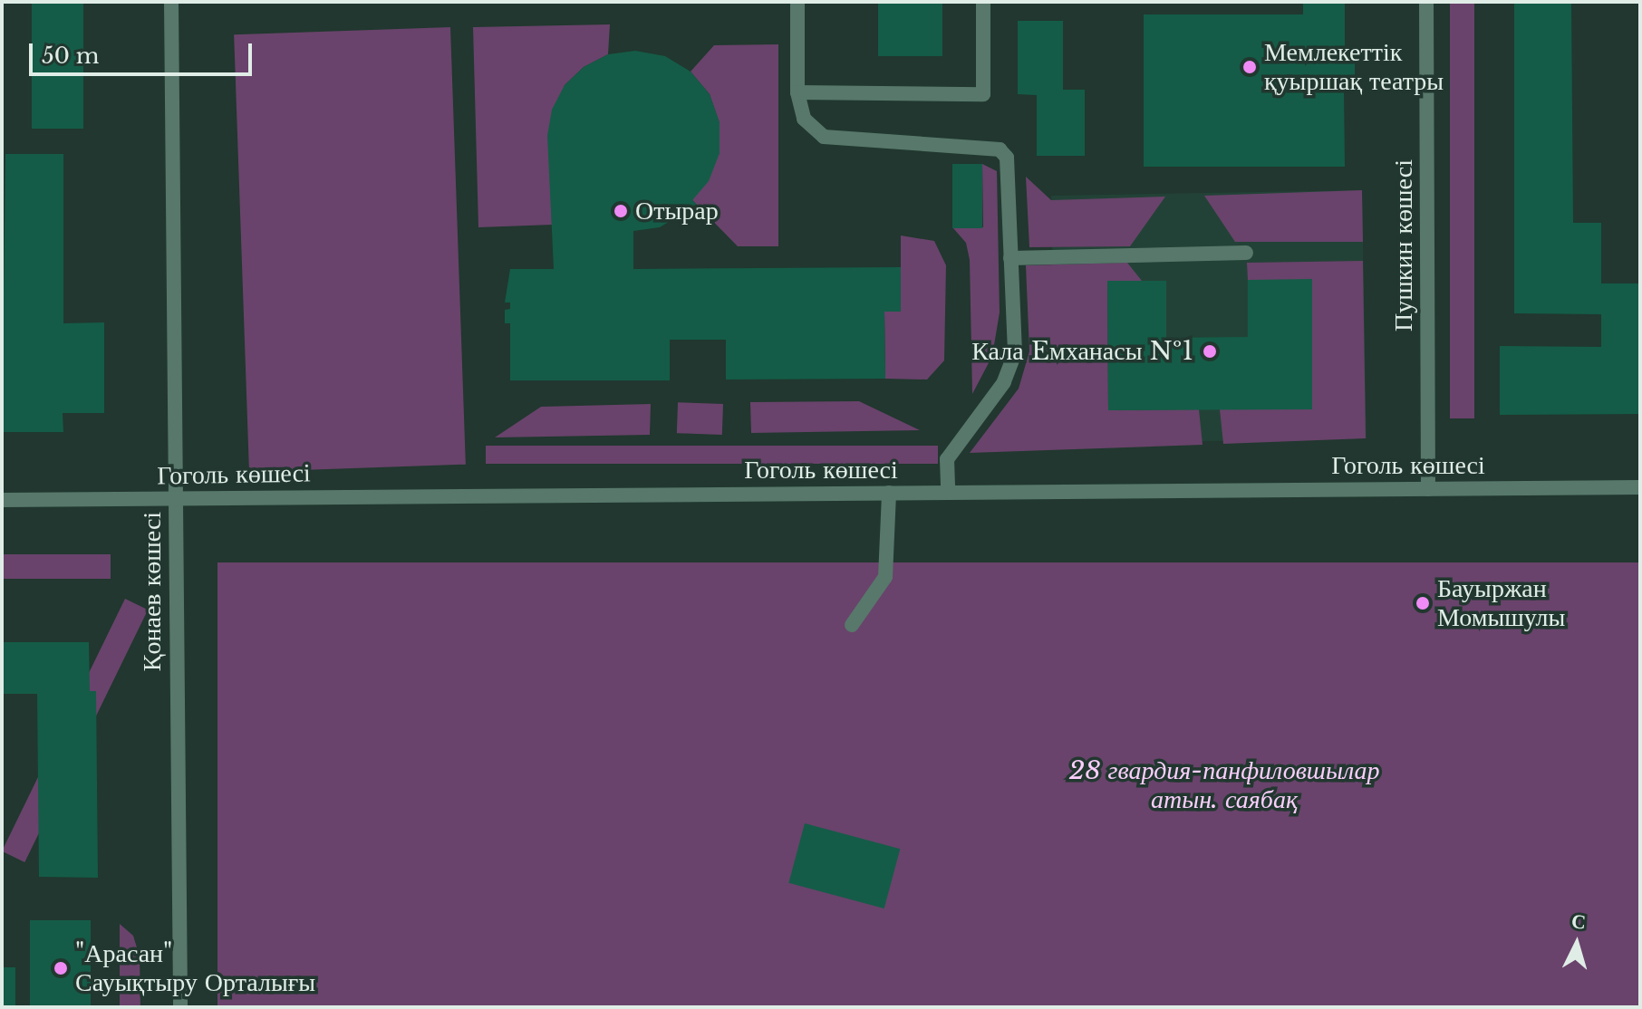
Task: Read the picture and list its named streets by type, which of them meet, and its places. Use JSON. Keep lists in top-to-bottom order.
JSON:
{
  "streets": {
    "street": ["Пушкин көшесі", "Гоголь көшесі", "Қонаев көшесі"]
  },
  "crossings": [
    ["Пушкин көшесі", "Гоголь көшесі"],
    ["Гоголь көшесі", "Қонаев көшесі"]
  ],
  "parks": ["28 гвардия-панфиловшылар атын. саябақ"],
  "places": [
    "Мемлекеттік қуыршақ театры",
    "Отырар",
    "Кала Eмханасы №1",
    "Бауыржан Момышулы",
    "\"Арасан\" Сауықтыру Орталығы"
  ],
  "scale_bar": "50 m",
  "north": "top"
}
